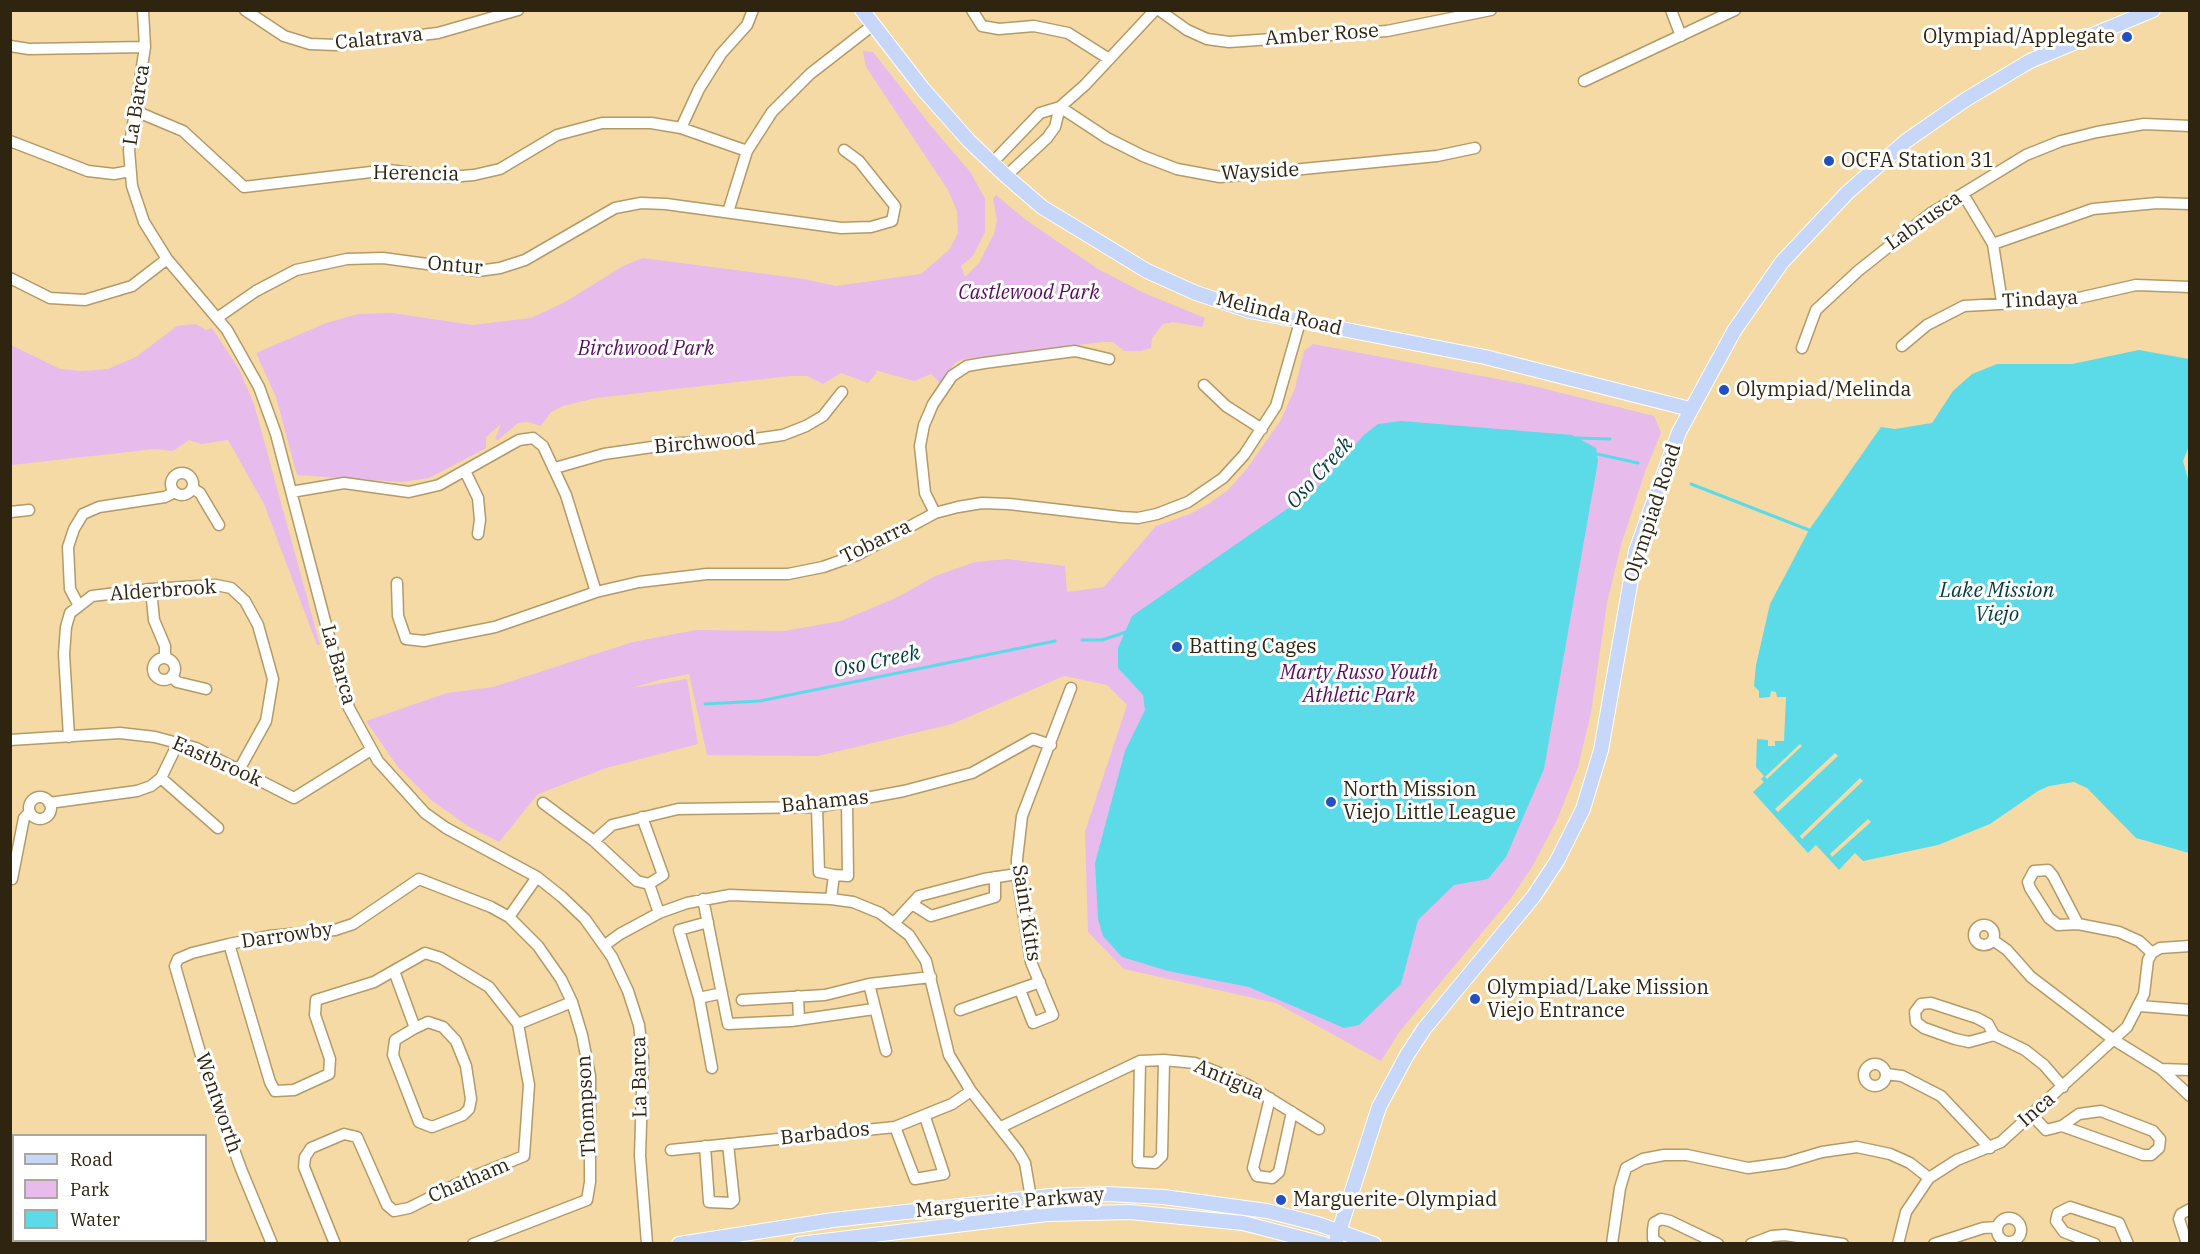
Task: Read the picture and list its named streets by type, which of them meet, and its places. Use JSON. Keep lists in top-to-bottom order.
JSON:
{
  "streets": {
    "main road": ["Melinda Road", "Olympiad Road", "Marguerite Parkway"],
    "street": [
      "Amber Rose",
      "Calatrava",
      "La Barca",
      "Wayside",
      "Herencia",
      "Labrusca",
      "Ontur",
      "Tindaya",
      "Birchwood",
      "Tobarra",
      "Alderbrook",
      "Eastbrook",
      "Bahamas",
      "Saint Kitts",
      "Darrowby",
      "Antigua",
      "Wentworth",
      "Thompson",
      "Inca",
      "Barbados",
      "Chatham"
    ]
  },
  "crossings": [
    ["La Barca", "Herencia"],
    ["La Barca", "Ontur"],
    ["La Barca", "Eastbrook"],
    ["Melinda Road", "Olympiad Road"],
    ["Melinda Road", "Tobarra"],
    ["Olympiad Road", "Marguerite Parkway"],
    ["Alderbrook", "Eastbrook"],
    ["Bahamas", "Saint Kitts"],
    ["Darrowby", "Wentworth"],
    ["Darrowby", "Thompson"]
  ],
  "water": ["Oso Creek", "Lake Mission Viejo"],
  "parks": ["Castlewood Park", "Birchwood Park", "Marty Russo Youth Athletic Park"],
  "places": [
    "Olympiad/Applegate",
    "OCFA Station 31",
    "Olympiad/Melinda",
    "Batting Cages",
    "North Mission Viejo Little League",
    "Olympiad/Lake Mission Viejo Entrance",
    "Marguerite-Olympiad"
  ],
  "legend": ["Road", "Park", "Water"]
}
